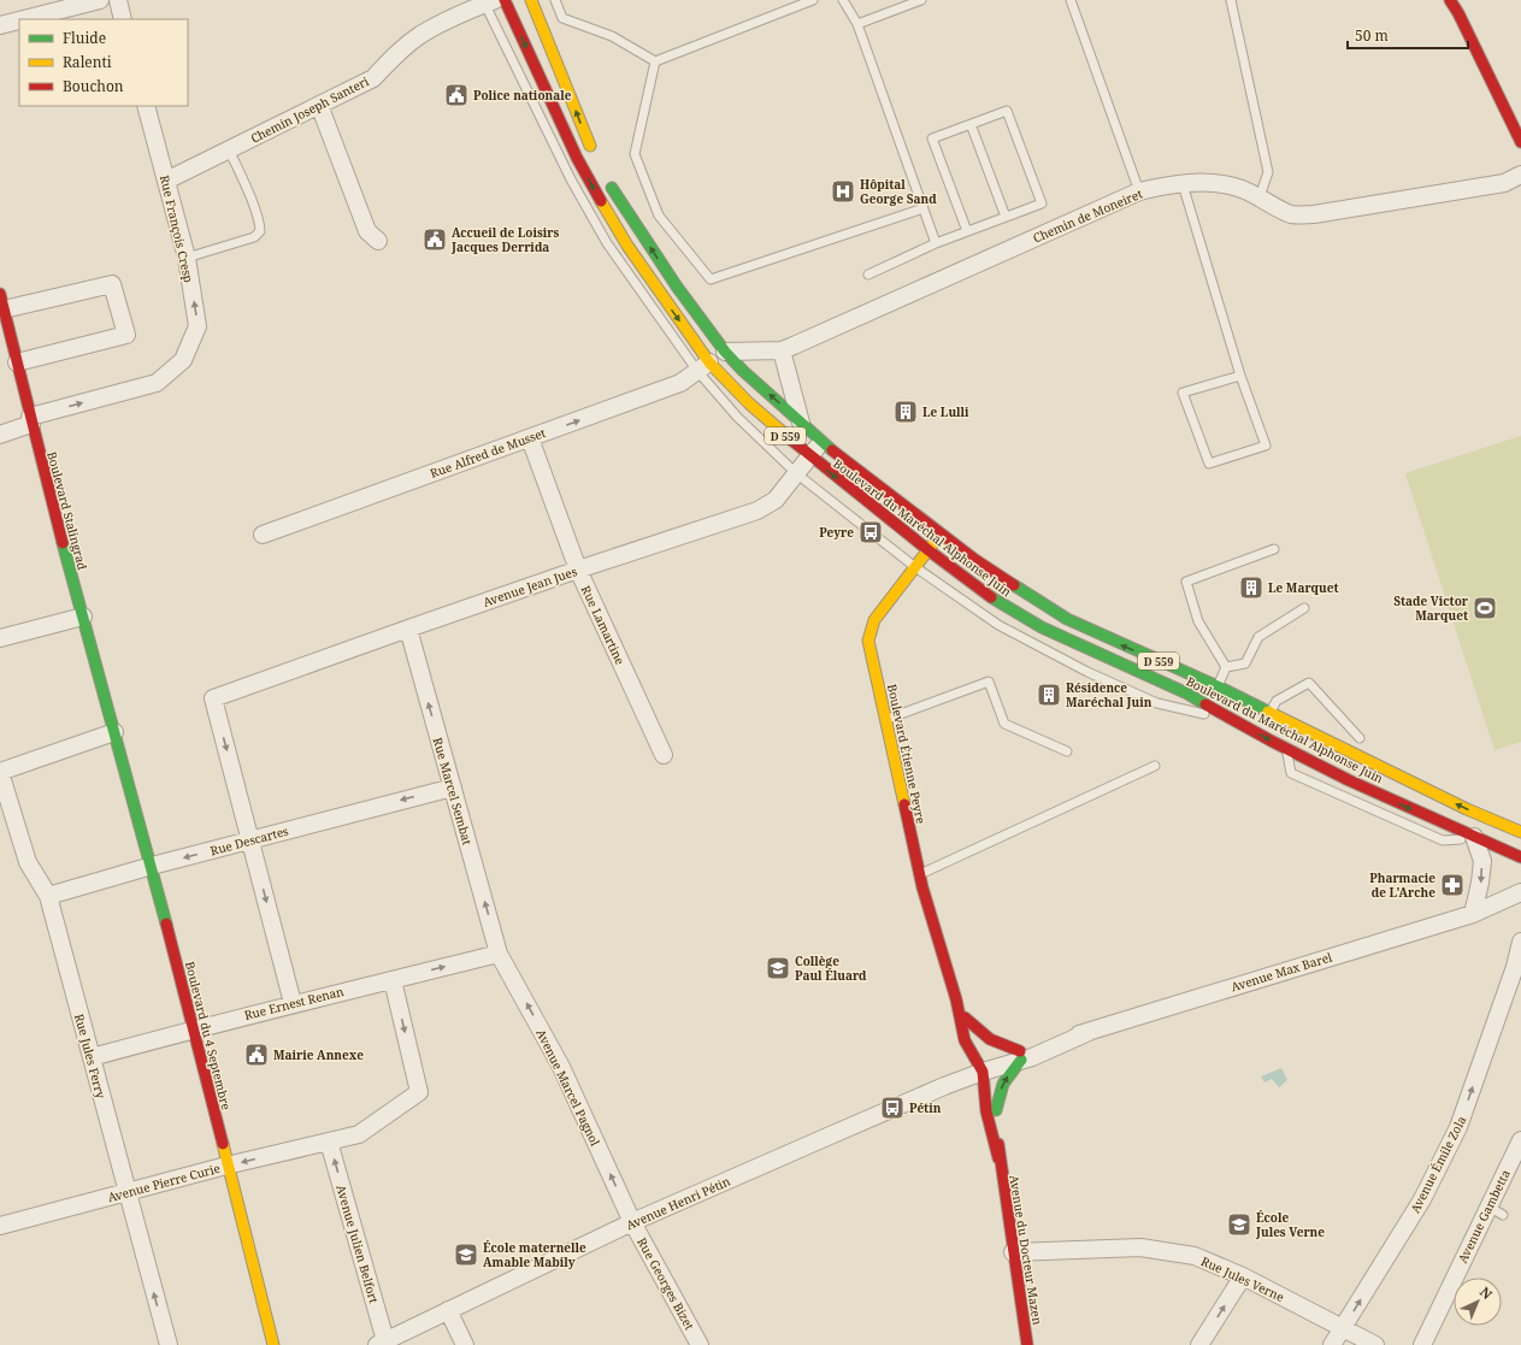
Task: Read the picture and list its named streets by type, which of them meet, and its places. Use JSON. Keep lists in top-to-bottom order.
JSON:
{
  "streets": {
    "main road": [
      "D 559",
      "Boulevard Stalingrad",
      "Boulevard du Maréchal Alphonse Juin",
      "Boulevard Étienne Peyre",
      "Boulevard du 4 Septembre",
      "Avenue du Docteur Mazen"
    ],
    "street": [
      "Chemin Joseph Santeri",
      "Chemin de Moneiret",
      "Rue François Cresp",
      "Rue Alfred de Musset",
      "Avenue Jean Jues",
      "Rue Lamartine",
      "Rue Marcel Sembat",
      "Rue Descartes",
      "Avenue Max Barel",
      "Rue Ernest Renan",
      "Rue Jules Ferry",
      "Avenue Marcel Pagnol",
      "Avenue Émile Zola",
      "Avenue Pierre Curie",
      "Avenue Henri Pétin",
      "Avenue Gambetta",
      "Avenue Julien Belfort",
      "Rue Jules Verne",
      "Rue Georges Bizet"
    ]
  },
  "crossings": [
    ["Chemin Joseph Santeri", "Rue François Cresp"],
    ["Chemin de Moneiret", "Boulevard du Maréchal Alphonse Juin"],
    ["Rue François Cresp", "Boulevard Stalingrad"],
    ["Rue Alfred de Musset", "Boulevard du Maréchal Alphonse Juin"],
    ["Rue Alfred de Musset", "Rue Lamartine"],
    ["Boulevard Stalingrad", "Boulevard du 4 Septembre"],
    ["Boulevard du Maréchal Alphonse Juin", "Avenue Jean Jues"],
    ["Boulevard du Maréchal Alphonse Juin", "Boulevard Étienne Peyre"],
    ["Avenue Jean Jues", "Rue Lamartine"],
    ["Avenue Jean Jues", "Rue Marcel Sembat"],
    ["Avenue Jean Jues", "Rue Descartes"],
    ["Boulevard Étienne Peyre", "Avenue Max Barel"],
    ["Boulevard Étienne Peyre", "Avenue Henri Pétin"],
    ["Boulevard Étienne Peyre", "Avenue du Docteur Mazen"],
    ["Rue Marcel Sembat", "Rue Descartes"],
    ["Rue Marcel Sembat", "Rue Ernest Renan"],
    ["Rue Marcel Sembat", "Avenue Marcel Pagnol"],
    ["Rue Descartes", "Boulevard du 4 Septembre"],
    ["Rue Descartes", "Rue Jules Ferry"],
    ["Avenue Max Barel", "Avenue Henri Pétin"],
    ["Avenue Max Barel", "Avenue du Docteur Mazen"],
    ["Rue Ernest Renan", "Boulevard du 4 Septembre"],
    ["Rue Ernest Renan", "Rue Jules Ferry"],
    ["Rue Ernest Renan", "Avenue Marcel Pagnol"],
    ["Rue Ernest Renan", "Avenue Pierre Curie"],
    ["Boulevard du 4 Septembre", "Avenue Pierre Curie"],
    ["Rue Jules Ferry", "Avenue Pierre Curie"],
    ["Avenue Marcel Pagnol", "Avenue Henri Pétin"],
    ["Avenue Marcel Pagnol", "Rue Georges Bizet"],
    ["Avenue Émile Zola", "Rue Jules Verne"],
    ["Avenue Pierre Curie", "Avenue Julien Belfort"],
    ["Avenue Henri Pétin", "Avenue Julien Belfort"],
    ["Avenue Henri Pétin", "Avenue du Docteur Mazen"],
    ["Avenue Henri Pétin", "Rue Georges Bizet"],
    ["Avenue du Docteur Mazen", "Rue Jules Verne"]
  ],
  "one_way": [
    "Rue François Cresp",
    "Rue Alfred de Musset",
    "Rue Marcel Sembat",
    "Rue Descartes",
    "Avenue Marcel Pagnol",
    "Avenue Émile Zola",
    "Avenue Julien Belfort"
  ],
  "places": {
    "public building": ["Police nationale", "Accueil de Loisirs Jacques Derrida", "Mairie Annexe"],
    "hospital": ["Hôpital George Sand"],
    "building": ["Le Lulli", "Le Marquet", "Résidence Maréchal Juin"],
    "bus stop": ["Peyre", "Pétin"],
    "sports": ["Stade Victor Marquet"],
    "pharmacy": ["Pharmacie de L'Arche"],
    "school or university": ["Collège Paul Éluard", "École Jules Verne", "École maternelle Amable Mabily"]
  },
  "legend": ["Fluide", "Ralenti", "Bouchon"],
  "scale_bar": "50 m",
  "north": "top right"
}
